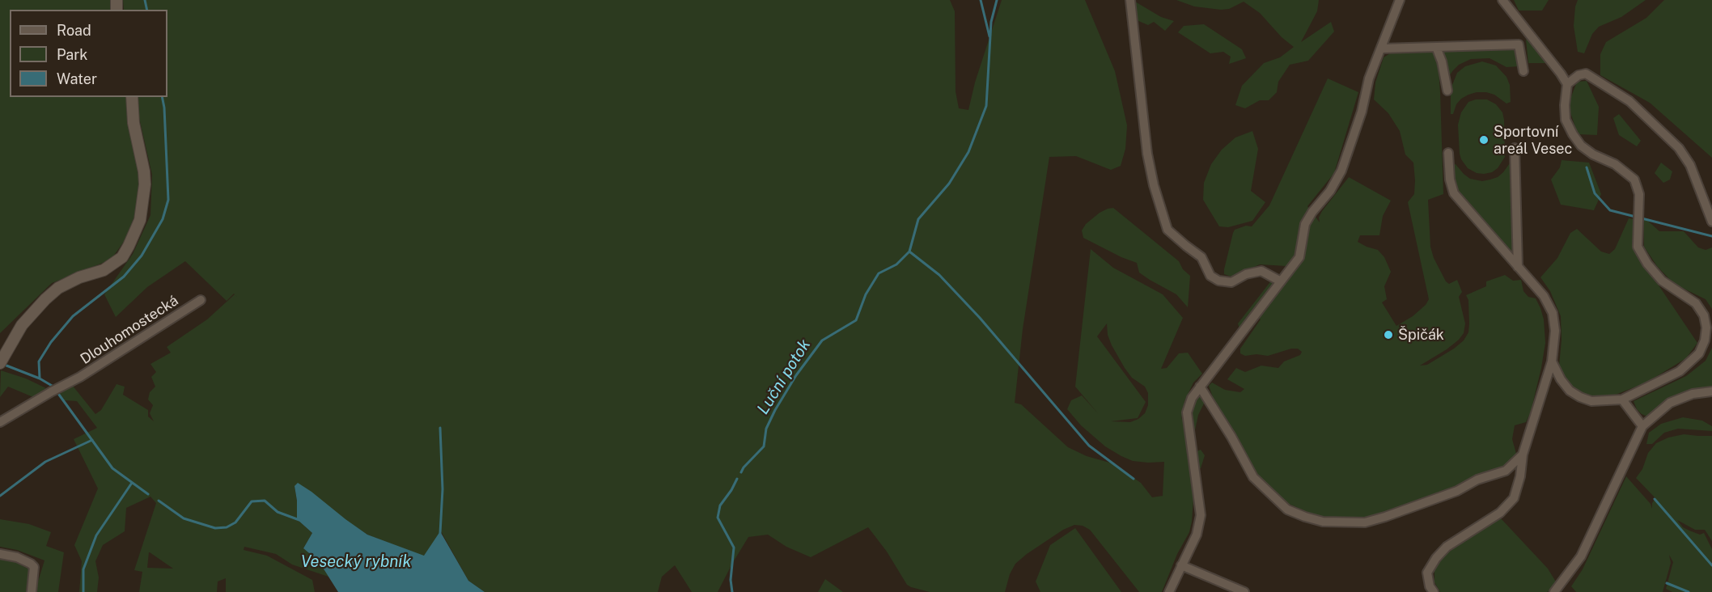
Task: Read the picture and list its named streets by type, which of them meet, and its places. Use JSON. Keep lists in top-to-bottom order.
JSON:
{
  "streets": {
    "street": ["Dlouhomostecká"]
  },
  "water": ["Luční potok", "Vesecký rybník"],
  "places": ["Sportovní areál Vesec", "Špičák"],
  "legend": ["Road", "Park", "Water"]
}
